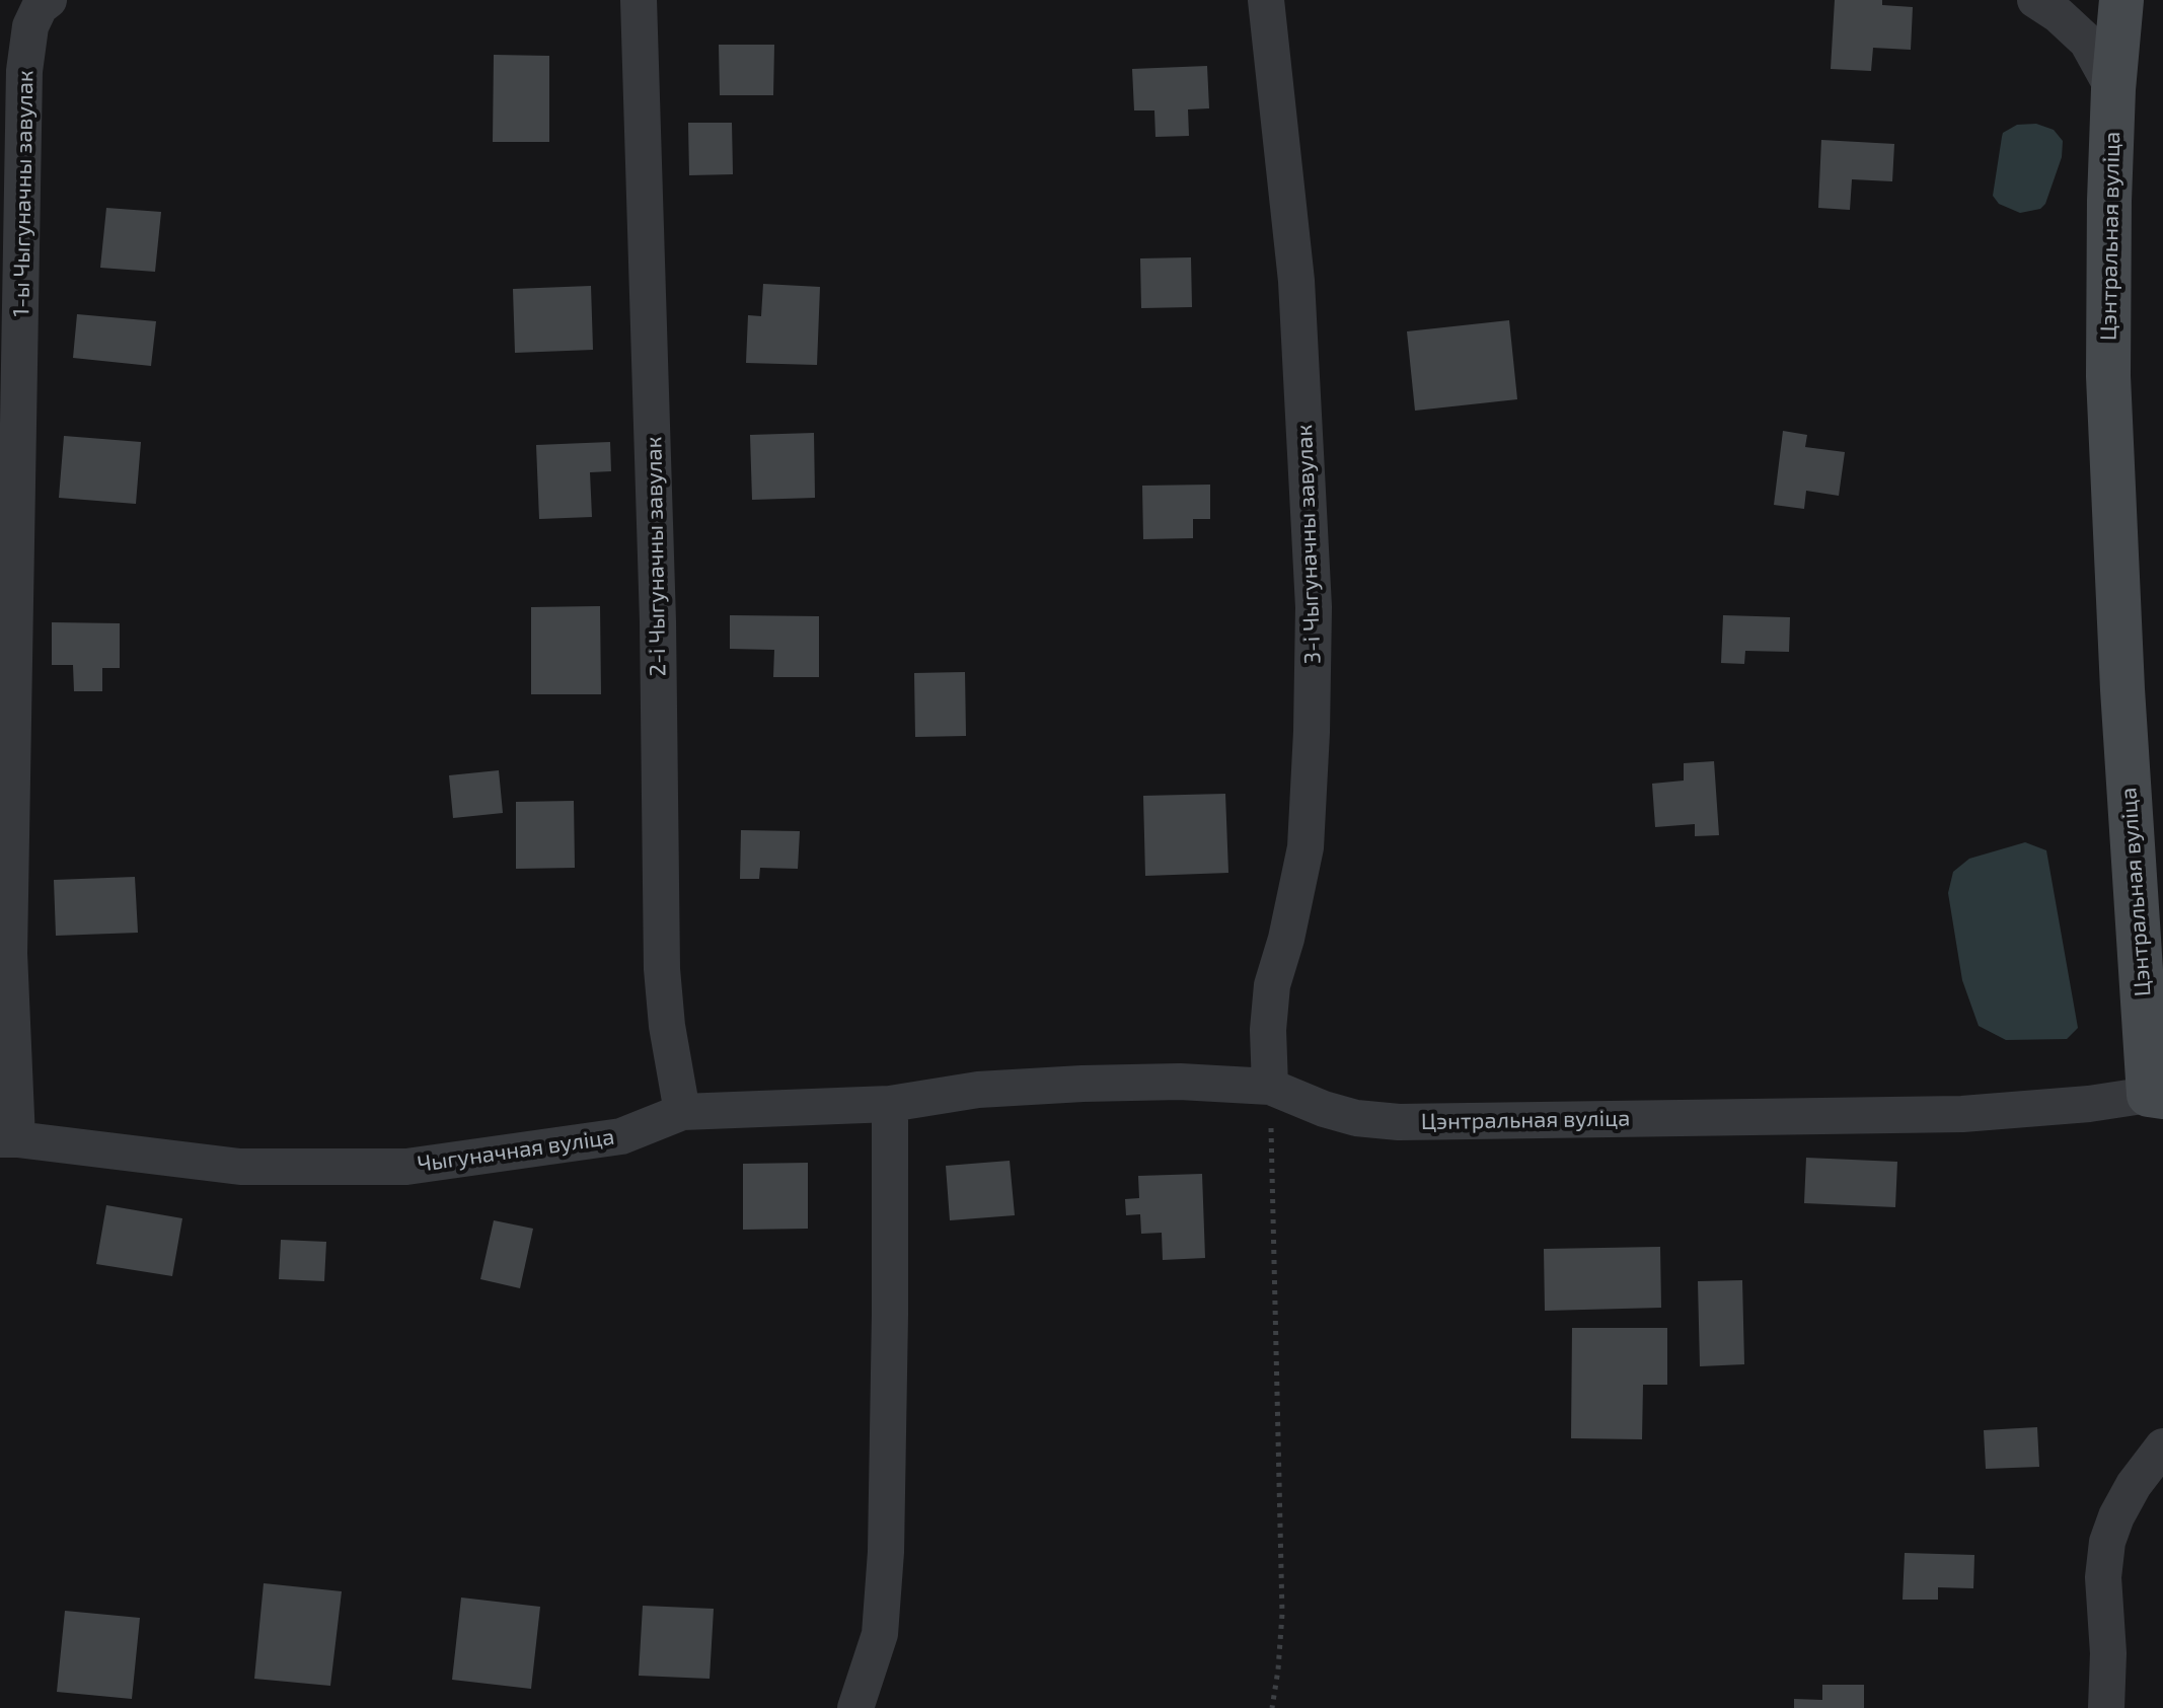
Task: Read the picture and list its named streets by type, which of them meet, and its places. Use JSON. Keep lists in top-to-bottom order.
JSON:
{
  "streets": {
    "street": [
      "1-ы Чыгуначны завулак",
      "Цэнтральная вуліца",
      "3-і Чыгуначны завулак",
      "2-і Чыгуначны завулак",
      "Чыгуначная вуліца"
    ]
  },
  "crossings": [
    ["1-ы Чыгуначны завулак", "Чыгуначная вуліца"],
    ["Цэнтральная вуліца", "3-і Чыгуначны завулак"],
    ["Цэнтральная вуліца", "Чыгуначная вуліца"],
    ["3-і Чыгуначны завулак", "Чыгуначная вуліца"],
    ["2-і Чыгуначны завулак", "Чыгуначная вуліца"]
  ]
}
